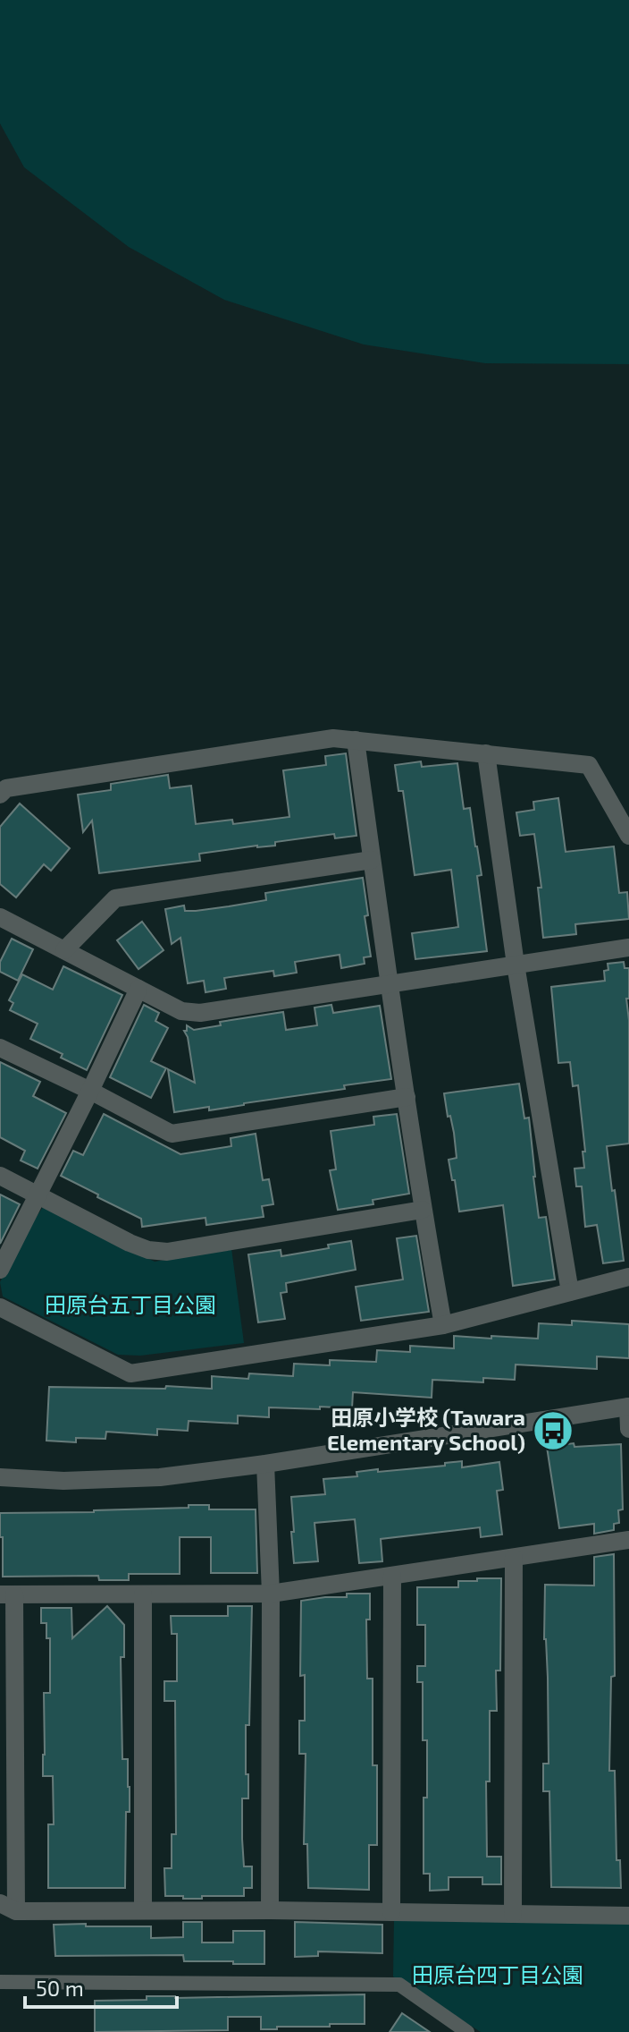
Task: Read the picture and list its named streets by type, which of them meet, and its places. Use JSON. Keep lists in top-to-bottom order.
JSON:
{
  "parks": ["田原台五丁目公園", "田原台四丁目公園"],
  "places": {
    "bus stop": ["田原小学校 (Tawara Elementary School)"]
  },
  "scale_bar": "50 m"
}
